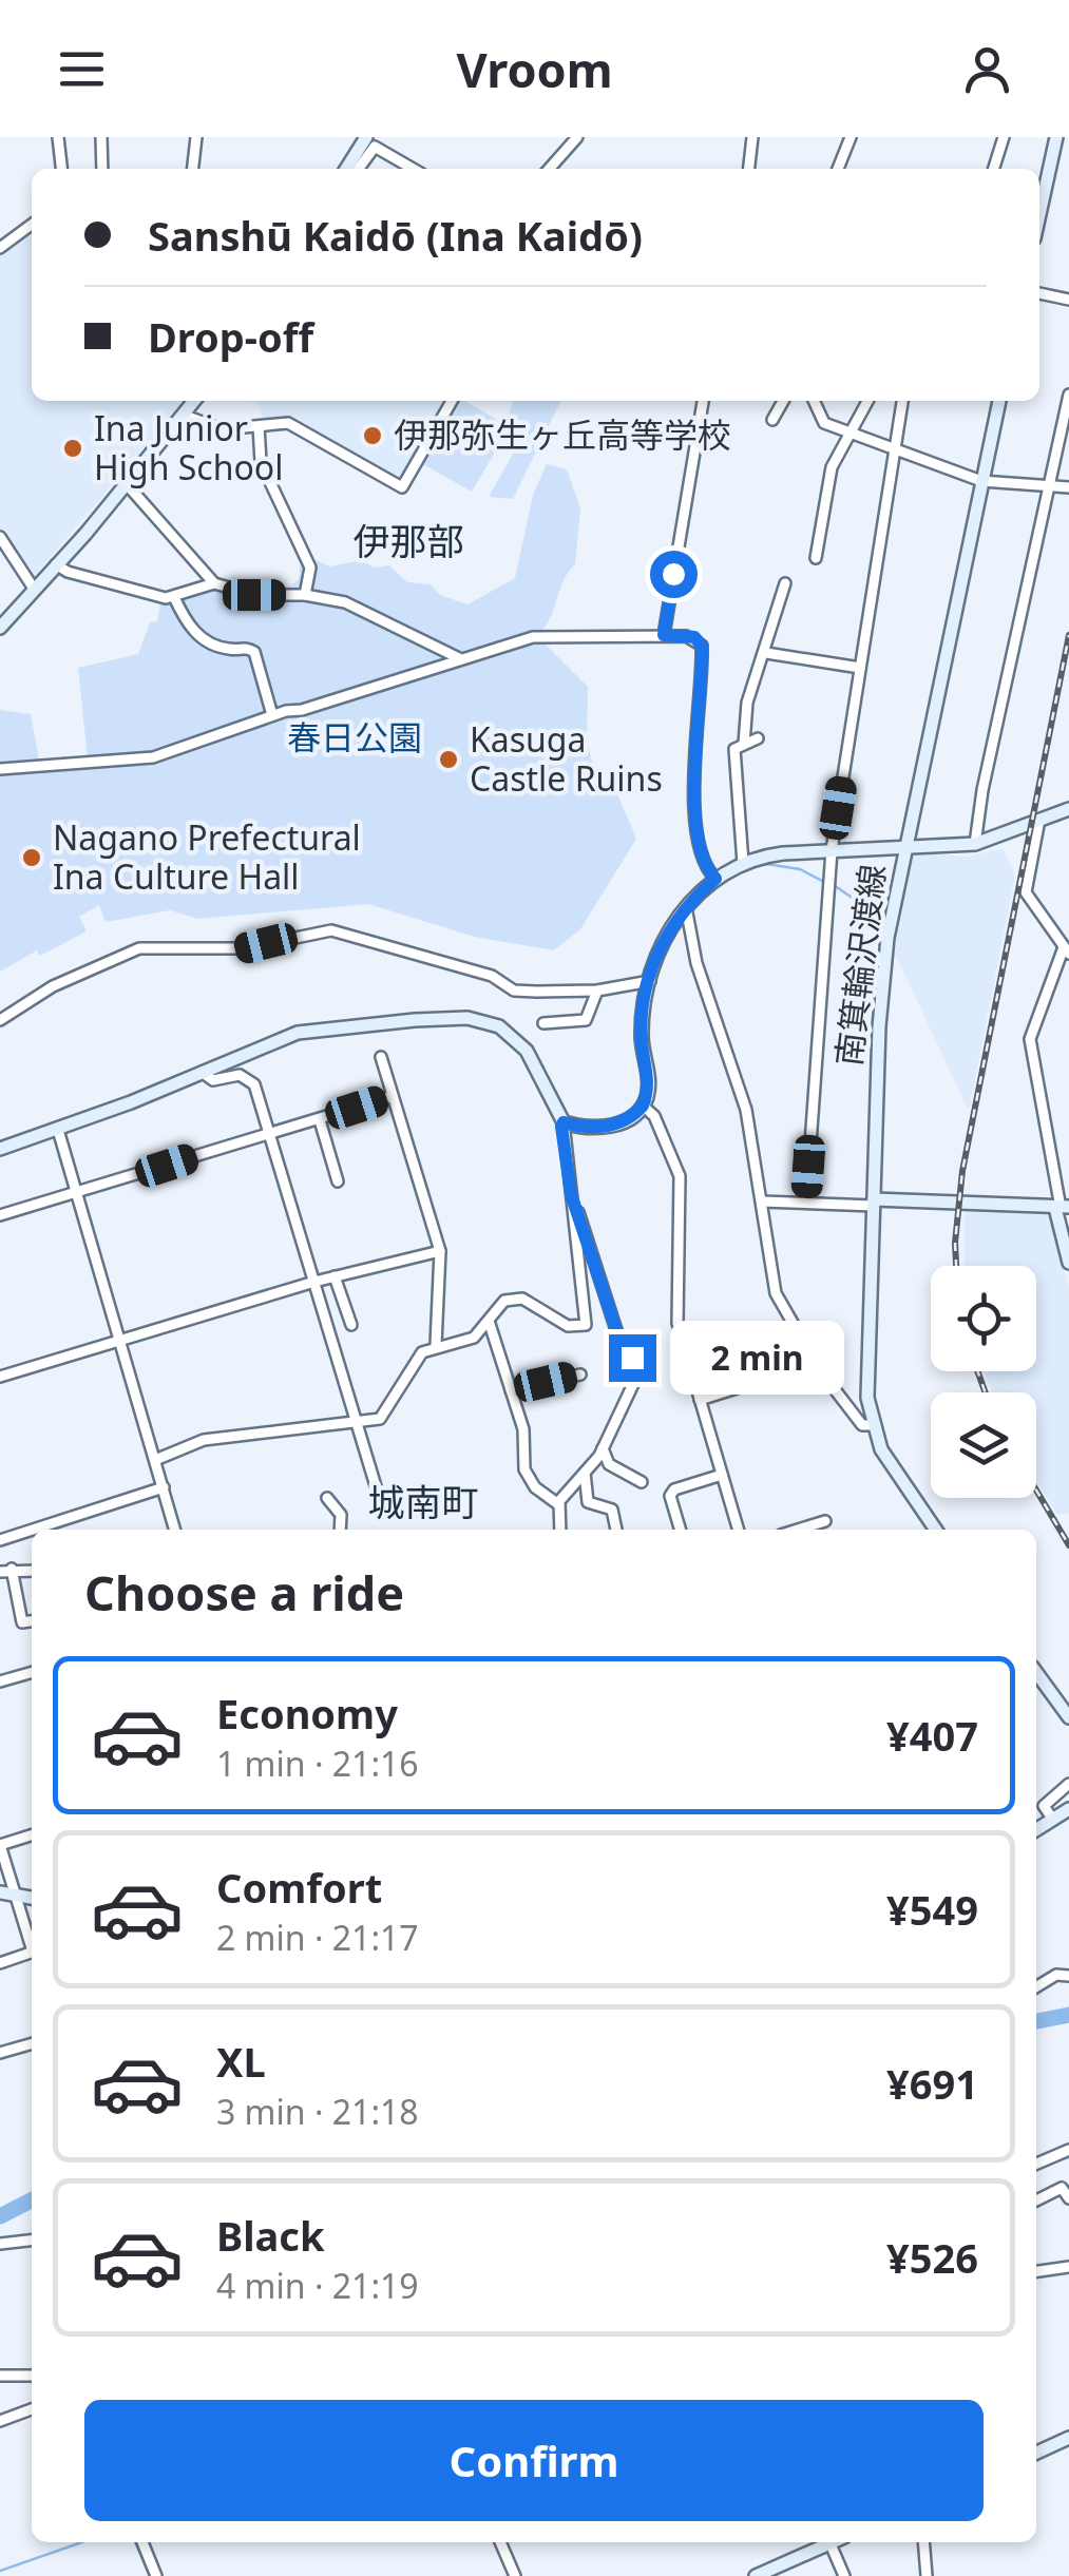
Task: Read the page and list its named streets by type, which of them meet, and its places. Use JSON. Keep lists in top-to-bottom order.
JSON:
{
  "streets": {
    "street": ["南箕輪沢渡線"]
  },
  "districts": ["伊那部", "城南町"],
  "parks": ["春日公園"],
  "places": [
    "伊那弥生ヶ丘高等学校",
    "Ina Junior High School",
    "Kasuga Castle Ruins",
    "Nagano Prefectural Ina Culture Hall"
  ],
  "page": {
    "header": "Vroom",
    "banner": ["Sanshū Kaidō (Ina Kaidō)", "Drop-off"],
    "bubble": "2 min",
    "heading": "Choose a ride",
    "list": [
      {
        "name": "Economy",
        "note": "1 min · 21:16",
        "value": "¥407"
      },
      {
        "name": "Comfort",
        "note": "2 min · 21:17",
        "value": "¥549"
      },
      {
        "name": "XL",
        "note": "3 min · 21:18",
        "value": "¥691"
      },
      {
        "name": "Black",
        "note": "4 min · 21:19",
        "value": "¥526"
      }
    ],
    "buttons": "Confirm"
  }
}
